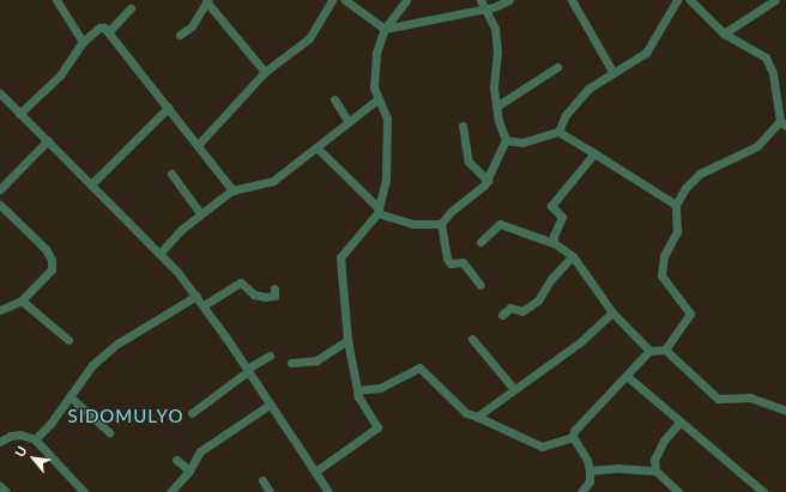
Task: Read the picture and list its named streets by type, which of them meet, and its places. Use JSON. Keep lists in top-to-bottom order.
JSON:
{
  "districts": ["SIDOMULYO"],
  "north": "top left"
}
